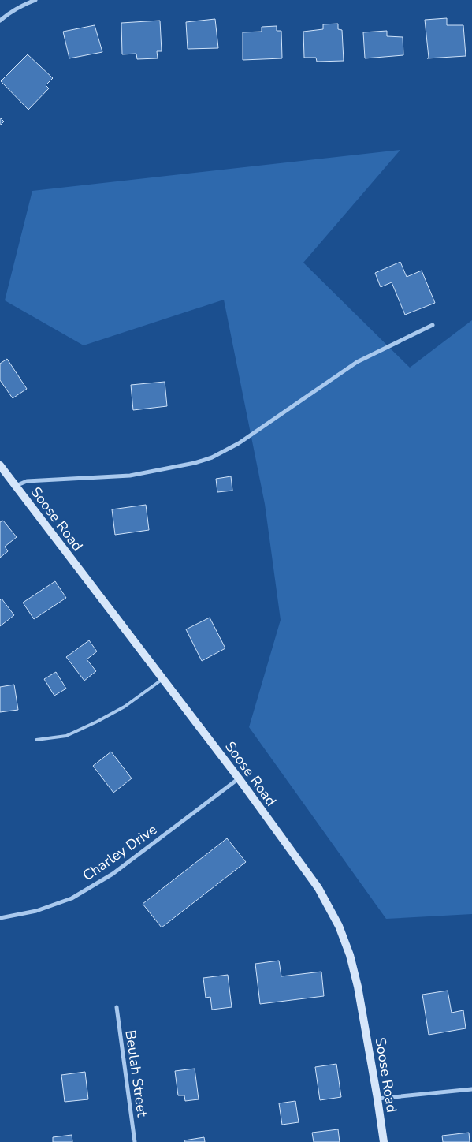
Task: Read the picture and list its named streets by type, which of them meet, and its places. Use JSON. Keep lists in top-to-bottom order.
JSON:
{
  "streets": {
    "street": ["Soose Road", "Charley Drive", "Beulah Street"]
  },
  "crossings": [
    ["Soose Road", "Charley Drive"]
  ]
}
